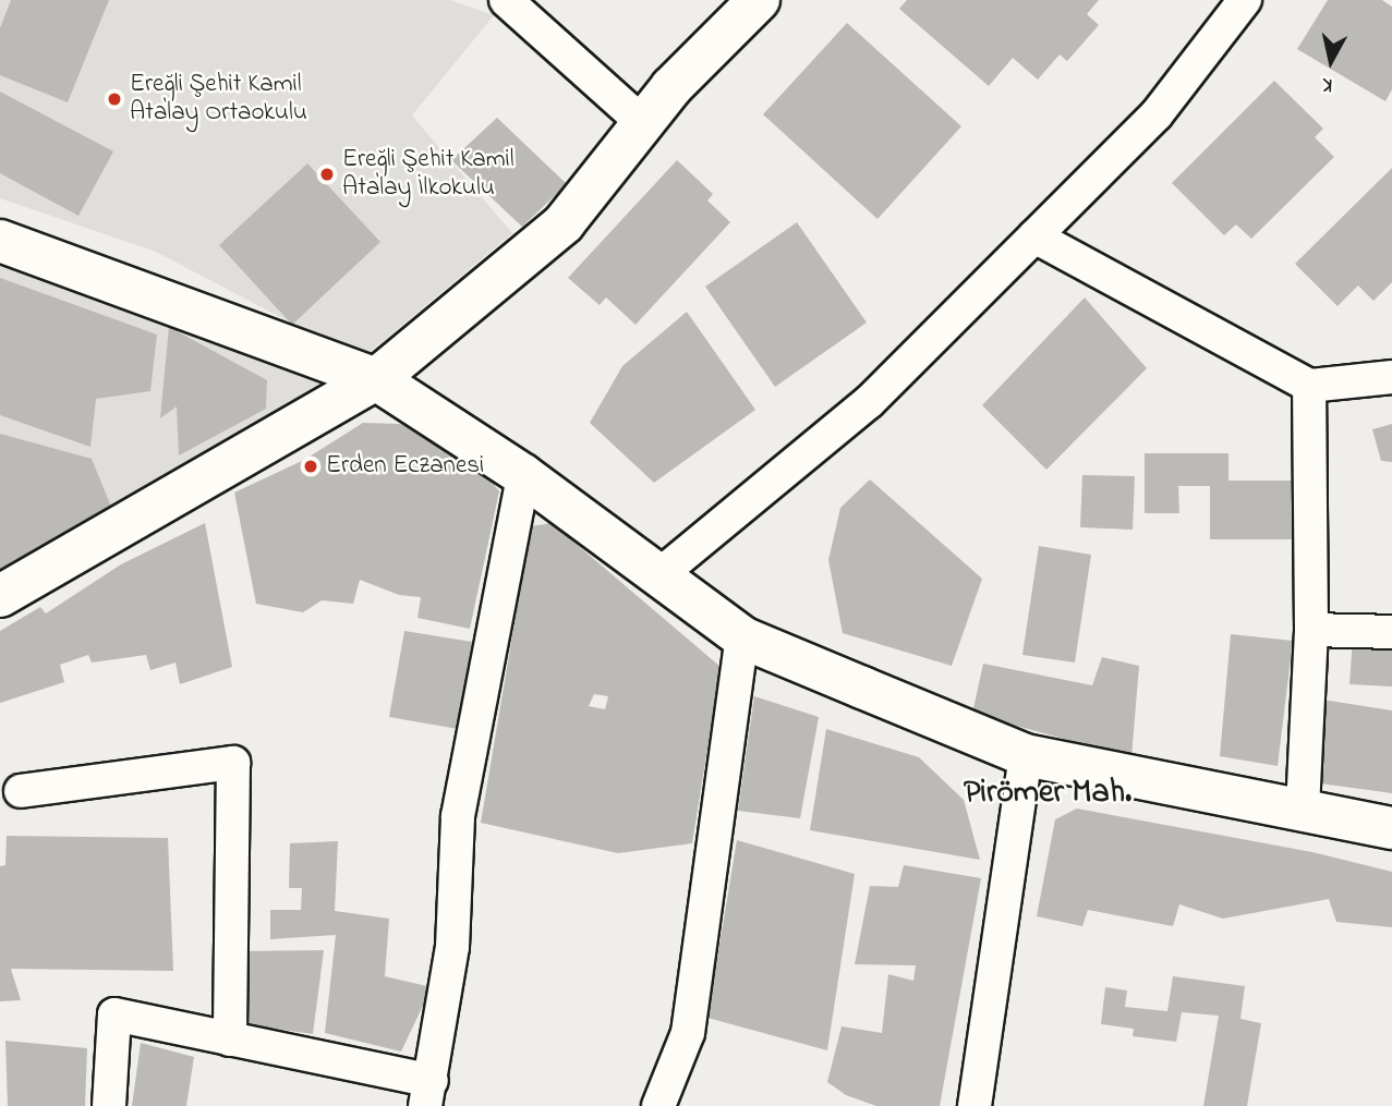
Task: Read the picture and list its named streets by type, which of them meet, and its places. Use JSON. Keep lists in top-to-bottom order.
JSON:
{
  "districts": ["Pirömer Mah."],
  "places": ["Ereğli Şehit Kamil Atalay Ortaokulu", "Ereğli Şehit Kamil Atalay İlkokulu", "Erden Eczanesi"],
  "north": "bottom"
}
